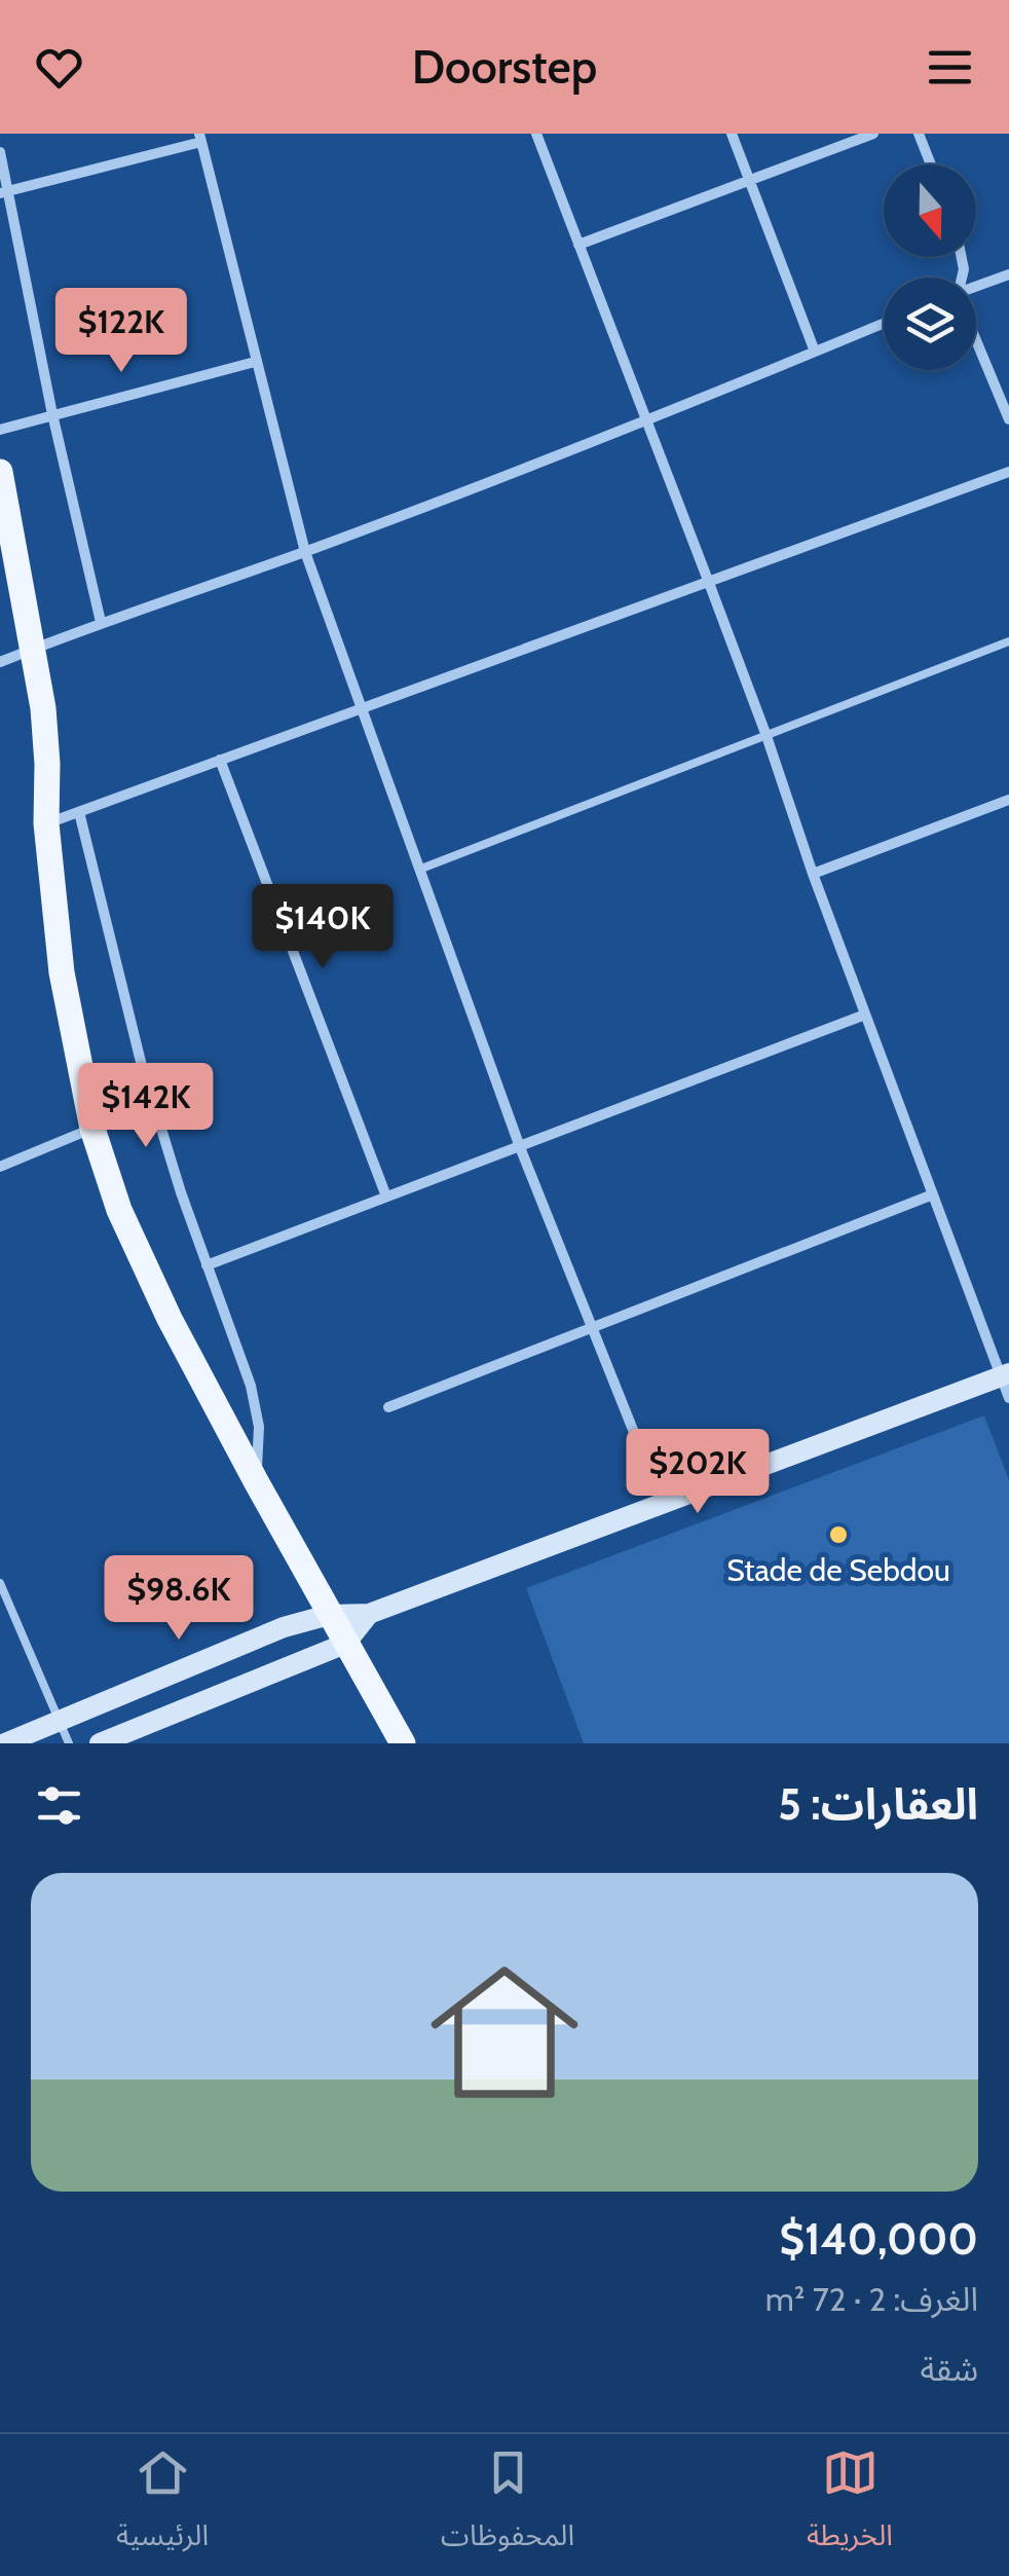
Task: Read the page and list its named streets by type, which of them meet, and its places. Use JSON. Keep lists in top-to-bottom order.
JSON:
{
  "places": ["Stade de Sebdou"],
  "north": "bottom",
  "page": {
    "header": "Doorstep",
    "price": [
      "$122K",
      "$140K",
      "$142K",
      "$202K",
      "$98.6K"
    ],
    "heading": "العقارات: 5",
    "list": [
      {
        "name": "$140,000",
        "note": "الغرف: 2 · 72 m² · شقة"
      }
    ],
    "tabs": ["الخريطة", "المحفوظات", "الرئيسية"]
  }
}
